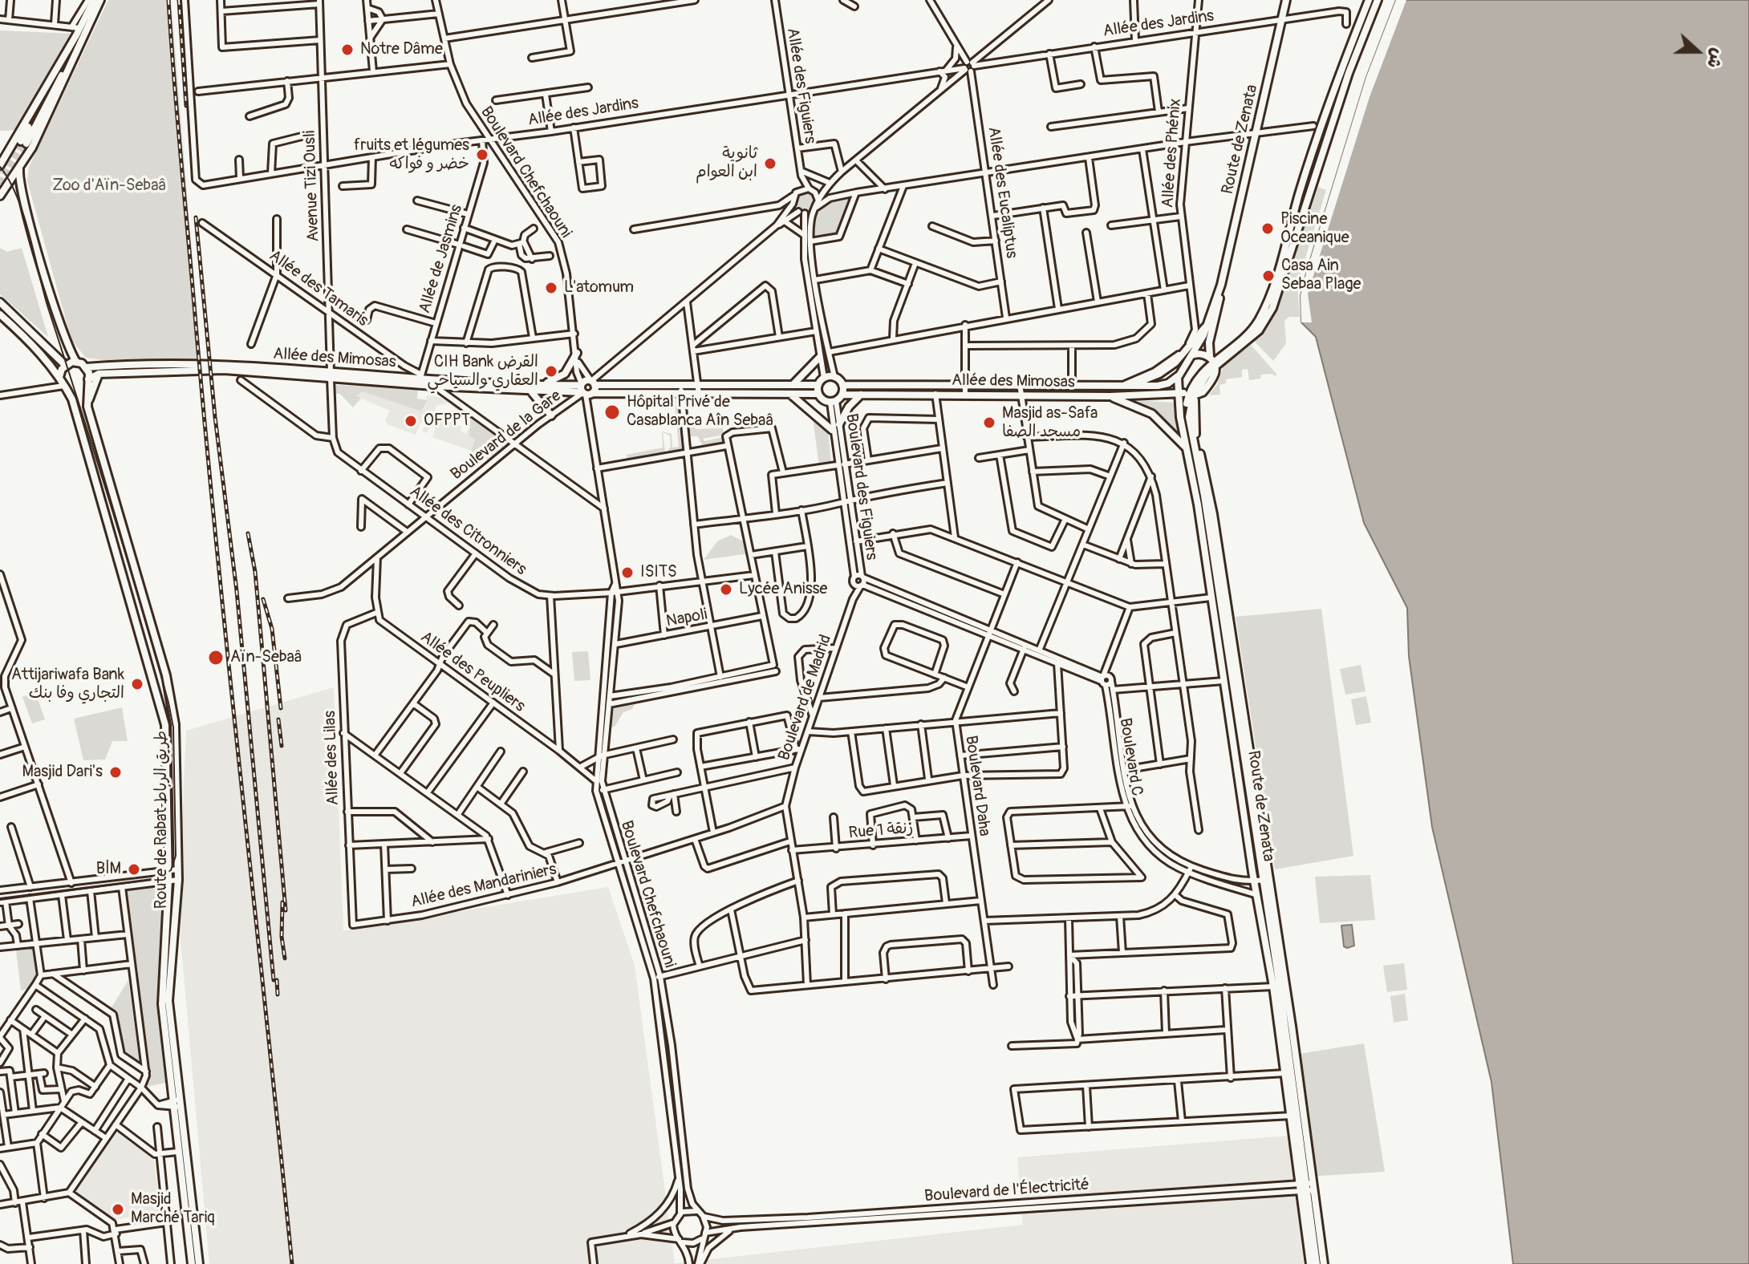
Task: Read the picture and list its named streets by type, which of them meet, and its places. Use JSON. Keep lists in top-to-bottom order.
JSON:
{
  "streets": {
    "main road": ["Route de Zenata", "Allée des Mimosas", "Route de Rabat طريق الرباط"],
    "street": [
      "Allée des Jardins",
      "Allée des Figuiers",
      "Allée des Phénix",
      "Boulevard Chefchaouni",
      "Avenue Tizi Ousli",
      "Allée des Eucaliptus",
      "Allée de Jasmins",
      "Allée des Tamaris",
      "Boulevard de la Gare",
      "Boulevard des Figuiers",
      "Allée des Citronniers",
      "Napoli",
      "Allée des Peupliers",
      "Boulevard de Madrid",
      "Boulevard C",
      "Allée des Lilas",
      "Boulevard Daha",
      "Rue 1 زنقة",
      "Allée des Mandariniers",
      "Boulevard de l'Électricité"
    ]
  },
  "crossings": [
    ["Allée des Jardins", "Allée des Figuiers"],
    ["Allée des Jardins", "Route de Zenata"],
    ["Allée des Jardins", "Allée des Phénix"],
    ["Allée des Jardins", "Boulevard Chefchaouni"],
    ["Allée des Jardins", "Avenue Tizi Ousli"],
    ["Allée des Jardins", "Allée des Eucaliptus"],
    ["Allée des Jardins", "Allée de Jasmins"],
    ["Allée des Figuiers", "Boulevard de la Gare"],
    ["Route de Zenata", "Allée des Mimosas"],
    ["Route de Zenata", "Boulevard C"],
    ["Route de Zenata", "Boulevard de l'Électricité"],
    ["Allée des Phénix", "Allée des Mimosas"],
    ["Boulevard Chefchaouni", "Allée de Jasmins"],
    ["Boulevard Chefchaouni", "Allée des Mimosas"],
    ["Boulevard Chefchaouni", "Boulevard de la Gare"],
    ["Boulevard Chefchaouni", "Allée des Citronniers"],
    ["Boulevard Chefchaouni", "Napoli"],
    ["Boulevard Chefchaouni", "Allée des Peupliers"],
    ["Boulevard Chefchaouni", "Allée des Mandariniers"],
    ["Boulevard Chefchaouni", "Boulevard de l'Électricité"],
    ["Avenue Tizi Ousli", "Allée des Tamaris"],
    ["Avenue Tizi Ousli", "Allée des Mimosas"],
    ["Avenue Tizi Ousli", "Allée des Citronniers"],
    ["Allée de Jasmins", "Allée des Tamaris"],
    ["Allée de Jasmins", "Allée des Mimosas"],
    ["Allée des Tamaris", "Allée des Mimosas"],
    ["Allée des Mimosas", "Boulevard de la Gare"],
    ["Allée des Mimosas", "Boulevard des Figuiers"],
    ["Allée des Mimosas", "Route de Rabat طريق الرباط"],
    ["Boulevard de la Gare", "Allée des Citronniers"],
    ["Boulevard des Figuiers", "Boulevard de Madrid"],
    ["Allée des Peupliers", "Allée des Lilas"],
    ["Boulevard de Madrid", "Rue 1 زنقة"],
    ["Allée des Lilas", "Allée des Mandariniers"],
    ["Boulevard Daha", "Rue 1 زنقة"]
  ],
  "parks": ["Zoo d'Aïn-Sebaâ"],
  "places": [
    "Notre Dâme",
    "fruits et légumes خضر و فواكه",
    "ثانوية ابن العوام",
    "Piscine Oceanique",
    "Casa Ain Sebaa Plage",
    "L'atomum",
    "CIH Bank القرض العقاري والسياحي",
    "Hôpital Privé de Casablanca Aîn Sebaâ",
    "OFPPT",
    "Masjid as-Safa مسجد الصفا",
    "ISITS",
    "Lycée Anisse",
    "Aïn-Sebaâ",
    "Attijariwafa Bank التجاري وفا بنك",
    "Masjid Dari's",
    "BİM",
    "Masjid Marché Tariq"
  ],
  "north": "right"
}
